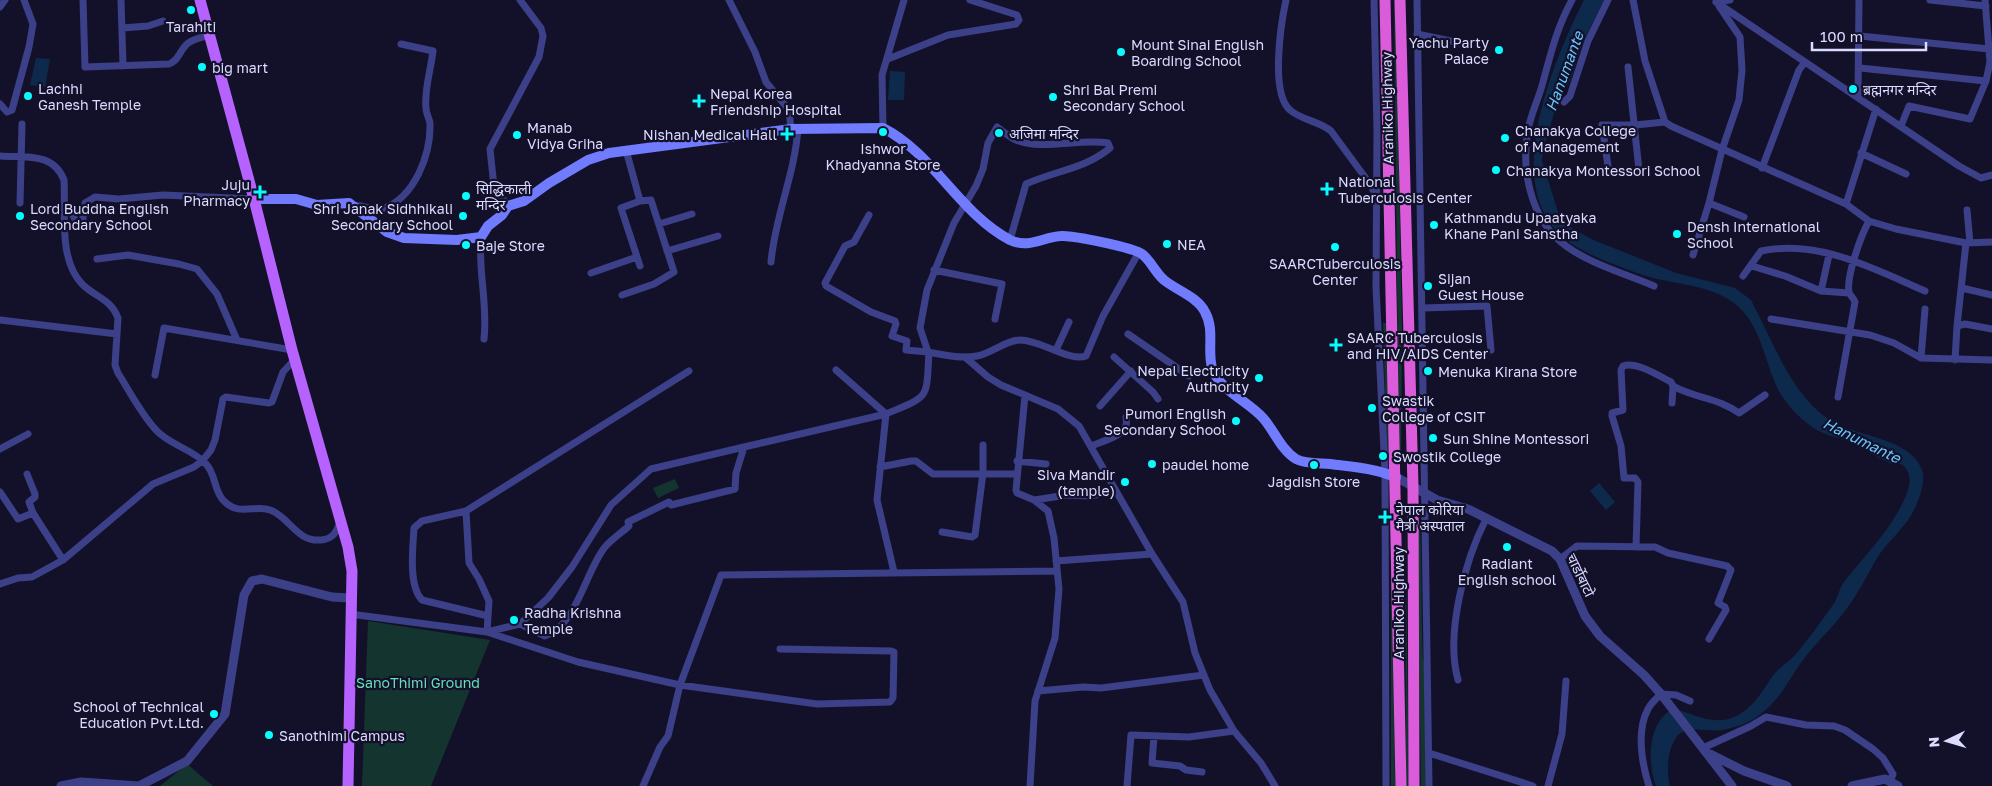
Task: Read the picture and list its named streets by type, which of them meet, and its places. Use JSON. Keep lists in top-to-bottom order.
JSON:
{
  "streets": {
    "highway": ["Araniko Highway"],
    "street": ["चार्डोबाटो"]
  },
  "crossings": [
    ["Araniko Highway", "चार्डोबाटो"]
  ],
  "water": ["Hanumante"],
  "parks": ["SanoThimi Ground"],
  "places": {
    "other": [
      "Tarahiti",
      "Yachu Party Palace",
      "Mount Sinai English Boarding School",
      "big mart",
      "ब्रह्मनगर मन्दिर",
      "Lachhi Ganesh Temple",
      "Shri Bal Premi Secondary School",
      "Ishwor Khadyanna Store",
      "अजिमा मन्दिर",
      "Manab Vidya Griha",
      "Chanakya College of Management",
      "Chanakya Montessori School",
      "सिद्धिकाली मन्दिर",
      "Lord Buddha English Secondary School",
      "Shri Janak Sidhhikali Secondary School",
      "Kathmandu Upaatyaka Khane Pani Sanstha",
      "Densh International School",
      "NEA",
      "Baje Store",
      "SAARCTuberculosis Center",
      "Sijan Guest House",
      "Menuka Kirana Store",
      "Nepal Electricity Authority",
      "Swastik College of CSIT",
      "Pumori English Secondary School",
      "Sun Shine Montessori",
      "Swostik College",
      "paudel home",
      "Jagdish Store",
      "Siva Mandir (temple)",
      "Radiant English school",
      "Radha Krishna Temple",
      "School of Technical Education Pvt.Ltd.",
      "Sanothimi Campus"
    ],
    "health": [
      "Nepal Korea Friendship Hospital",
      "Nishan Medical Hall",
      "National Tuberculosis Center",
      "Juju Pharmacy",
      "SAARC Tuberculosis and HIV/AIDS Center",
      "नेपाल कोरिया मैत्री अस्पताल"
    ]
  },
  "scale_bar": "100 m",
  "north": "left"
}
